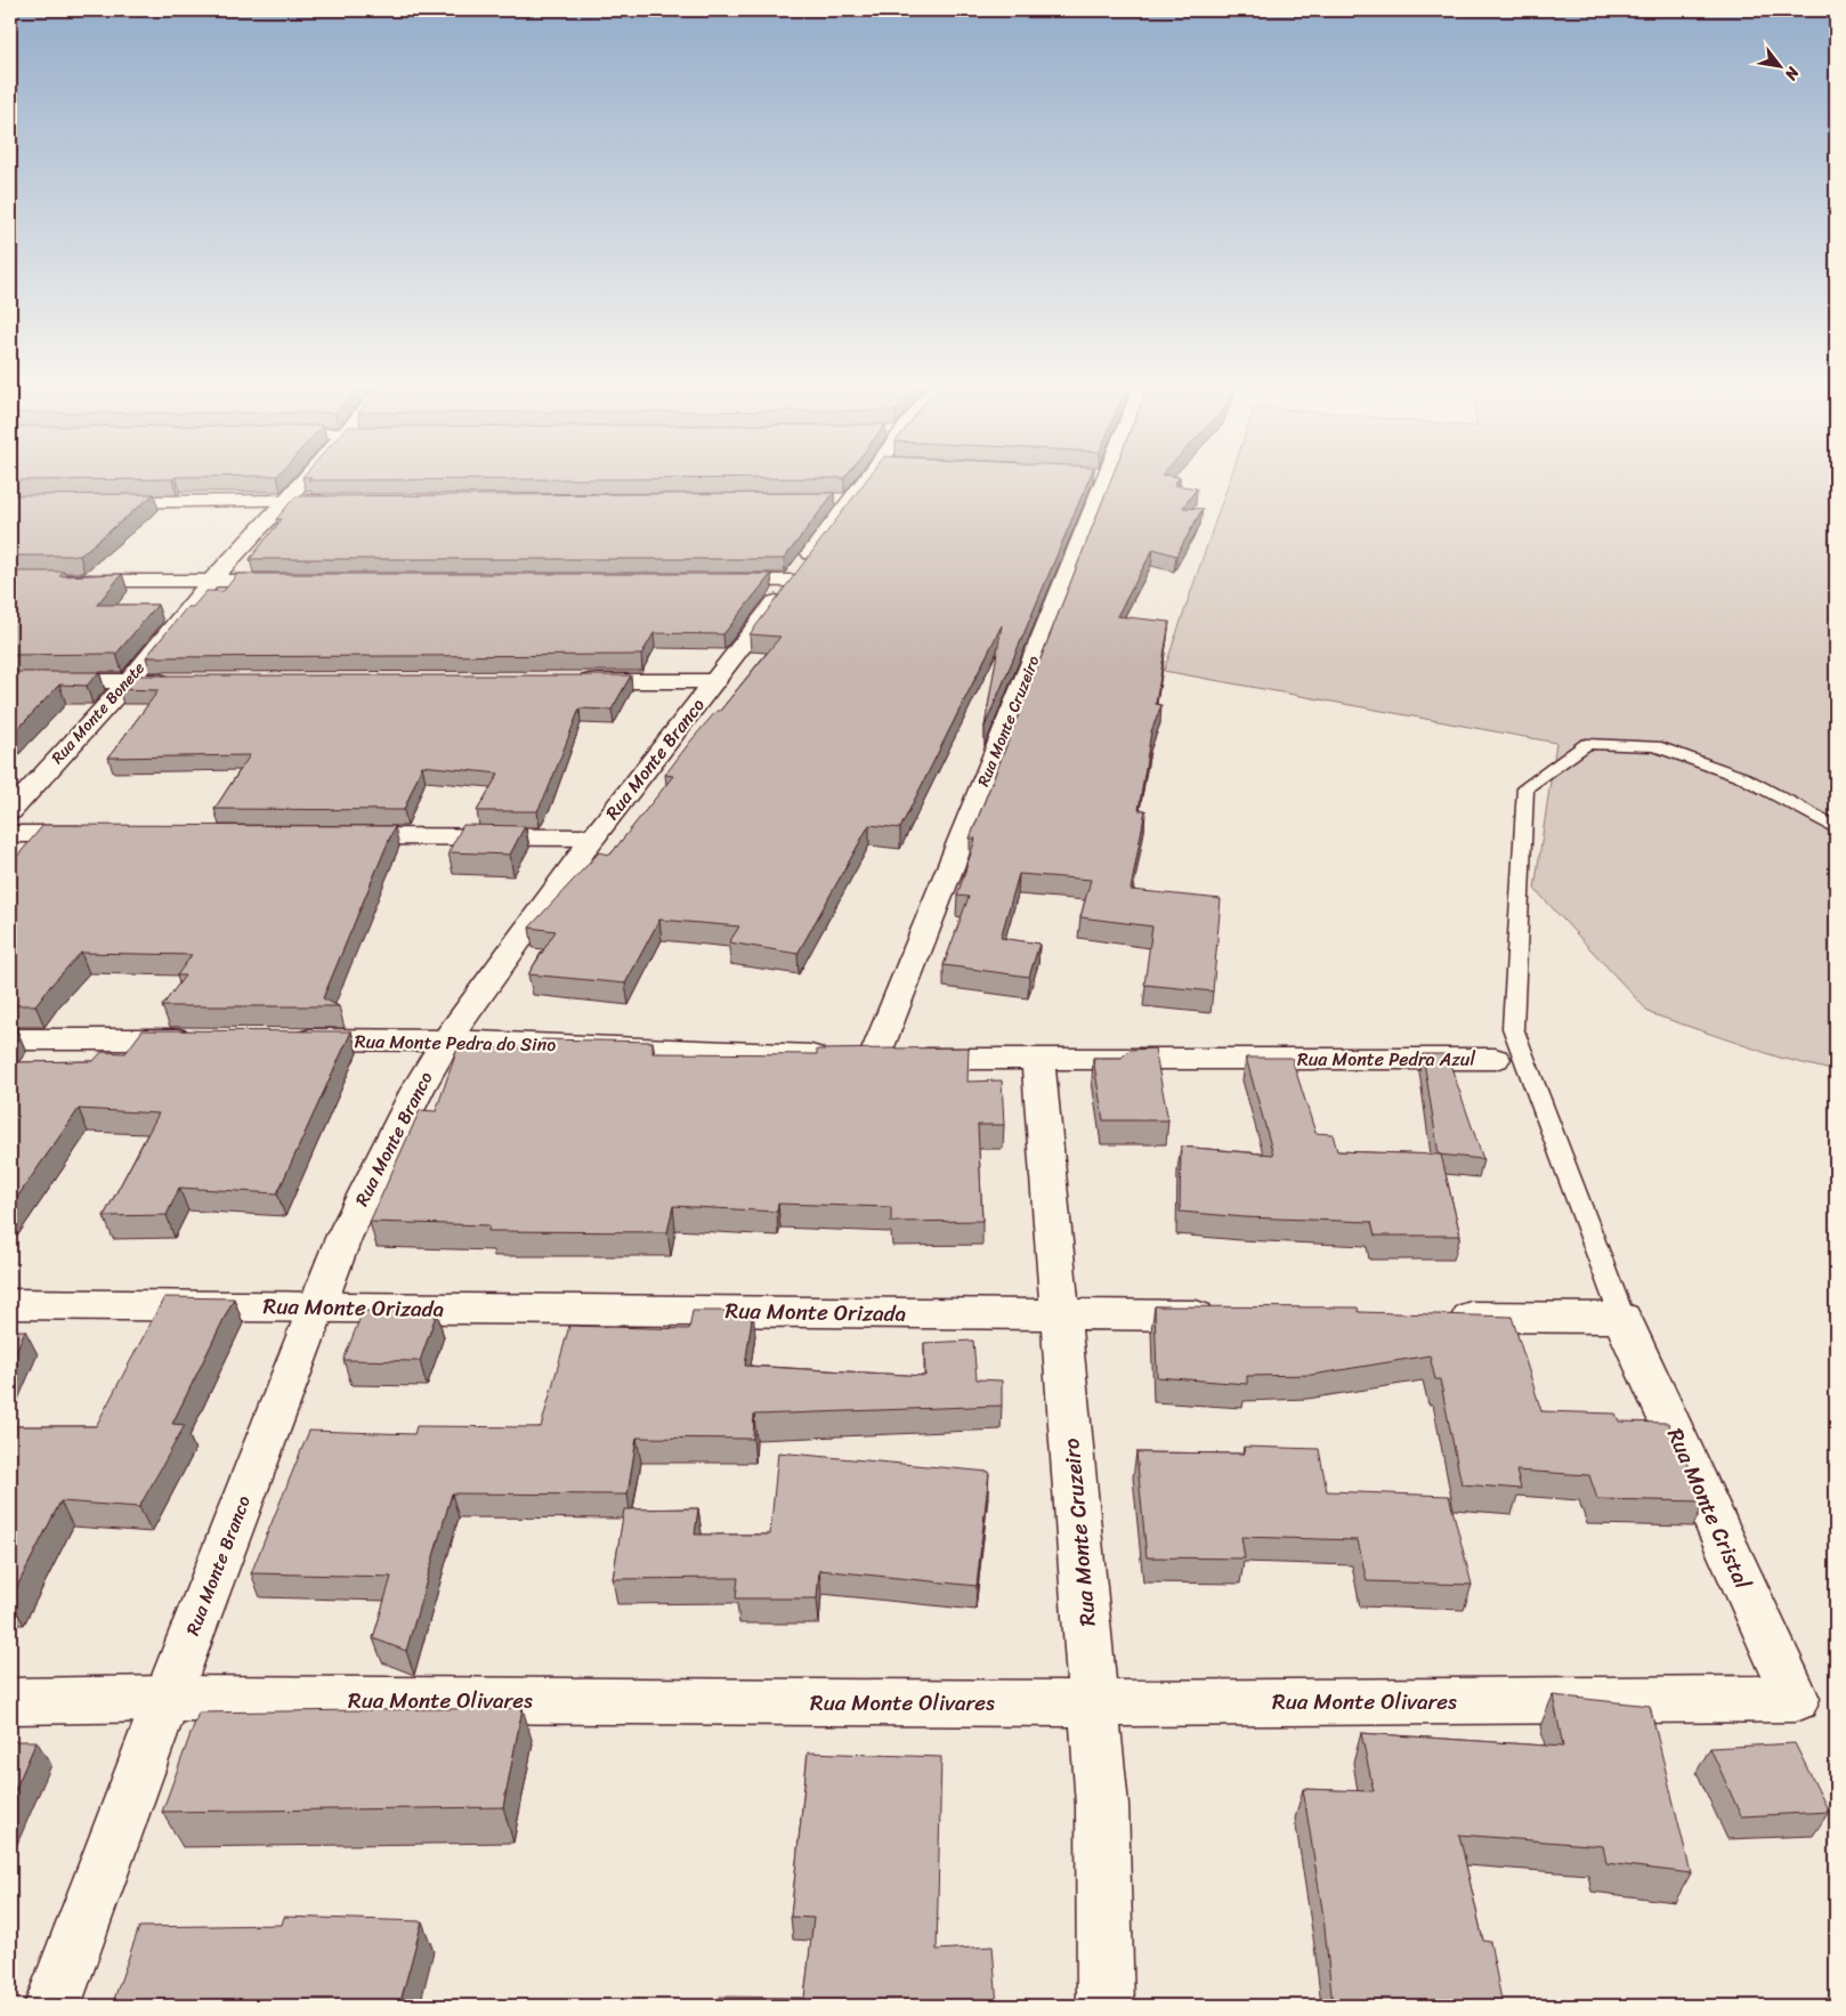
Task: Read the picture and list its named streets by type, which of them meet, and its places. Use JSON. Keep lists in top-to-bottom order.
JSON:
{
  "streets": {
    "street": [
      "Rua Monte Bonete",
      "Rua Monte Cruzeiro",
      "Rua Monte Branco",
      "Rua Monte Pedra do Sino",
      "Rua Monte Pedra Azul",
      "Rua Monte Orizada",
      "Rua Monte Cristal",
      "Rua Monte Olivares"
    ]
  },
  "crossings": [
    ["Rua Monte Cruzeiro", "Rua Monte Pedra do Sino"],
    ["Rua Monte Cruzeiro", "Rua Monte Pedra Azul"],
    ["Rua Monte Cruzeiro", "Rua Monte Orizada"],
    ["Rua Monte Cruzeiro", "Rua Monte Olivares"],
    ["Rua Monte Branco", "Rua Monte Pedra do Sino"],
    ["Rua Monte Branco", "Rua Monte Orizada"],
    ["Rua Monte Branco", "Rua Monte Olivares"],
    ["Rua Monte Pedra do Sino", "Rua Monte Pedra Azul"],
    ["Rua Monte Cristal", "Rua Monte Olivares"]
  ],
  "north": "bottom right"
}
